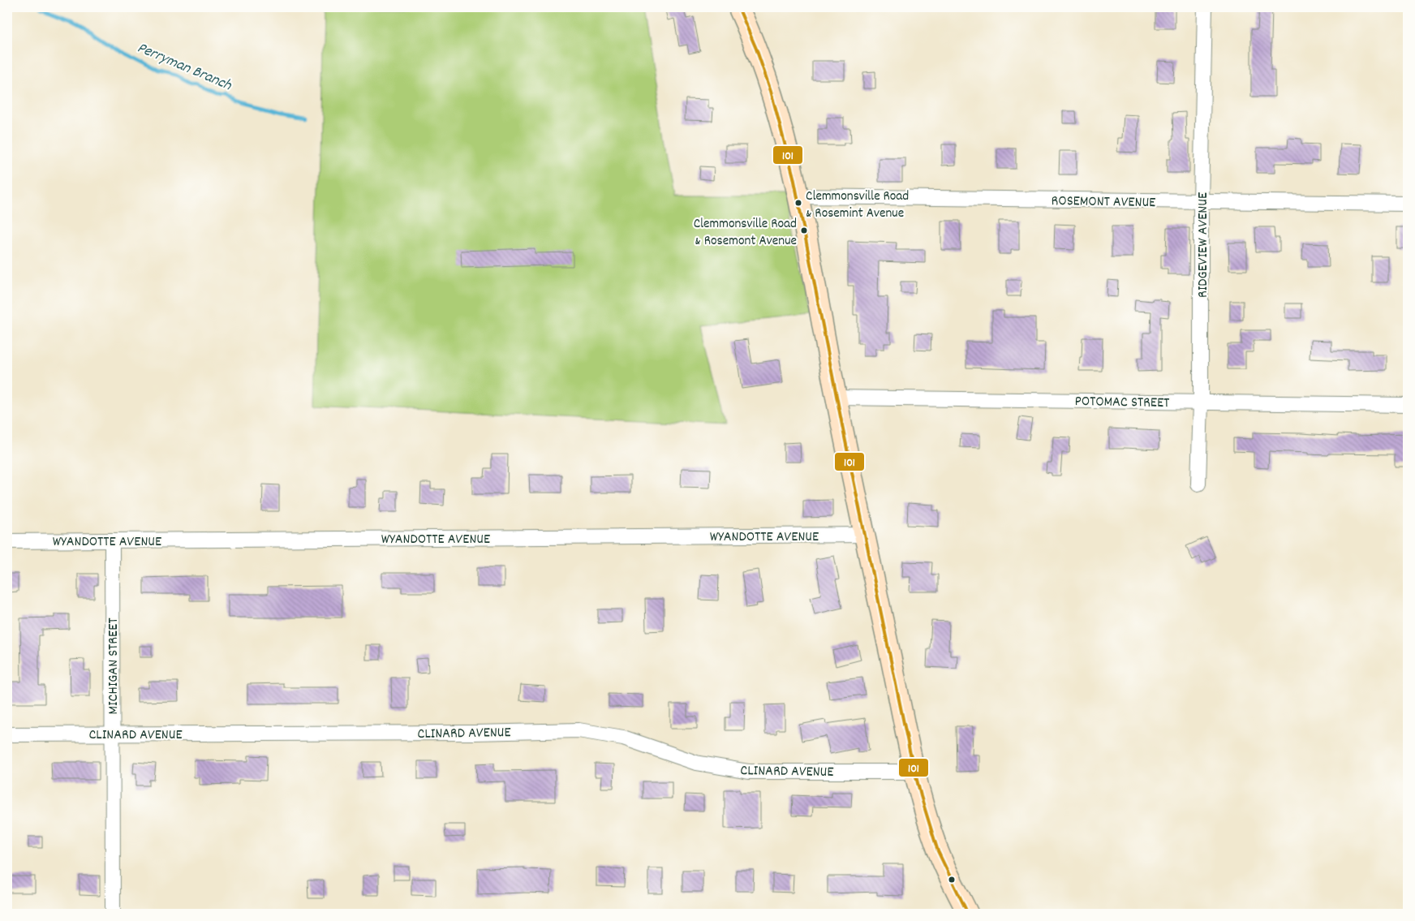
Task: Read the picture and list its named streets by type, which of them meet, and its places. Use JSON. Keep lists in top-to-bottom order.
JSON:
{
  "streets": {
    "street": [
      "ROSEMONT AVENUE",
      "RIDGEVIEW AVENUE",
      "POTOMAC STREET",
      "WYANDOTTE AVENUE",
      "MICHIGAN STREET",
      "CLINARD AVENUE"
    ]
  },
  "crossings": [
    ["ROSEMONT AVENUE", "RIDGEVIEW AVENUE"],
    ["RIDGEVIEW AVENUE", "POTOMAC STREET"],
    ["WYANDOTTE AVENUE", "MICHIGAN STREET"],
    ["MICHIGAN STREET", "CLINARD AVENUE"]
  ],
  "water": ["Perryman Branch"],
  "places": ["Clemmonsville Road & Rosemint Avenue", "Clemmonsville Road & Rosemont Avenue"],
  "lines": ["transit line 101"]
}
